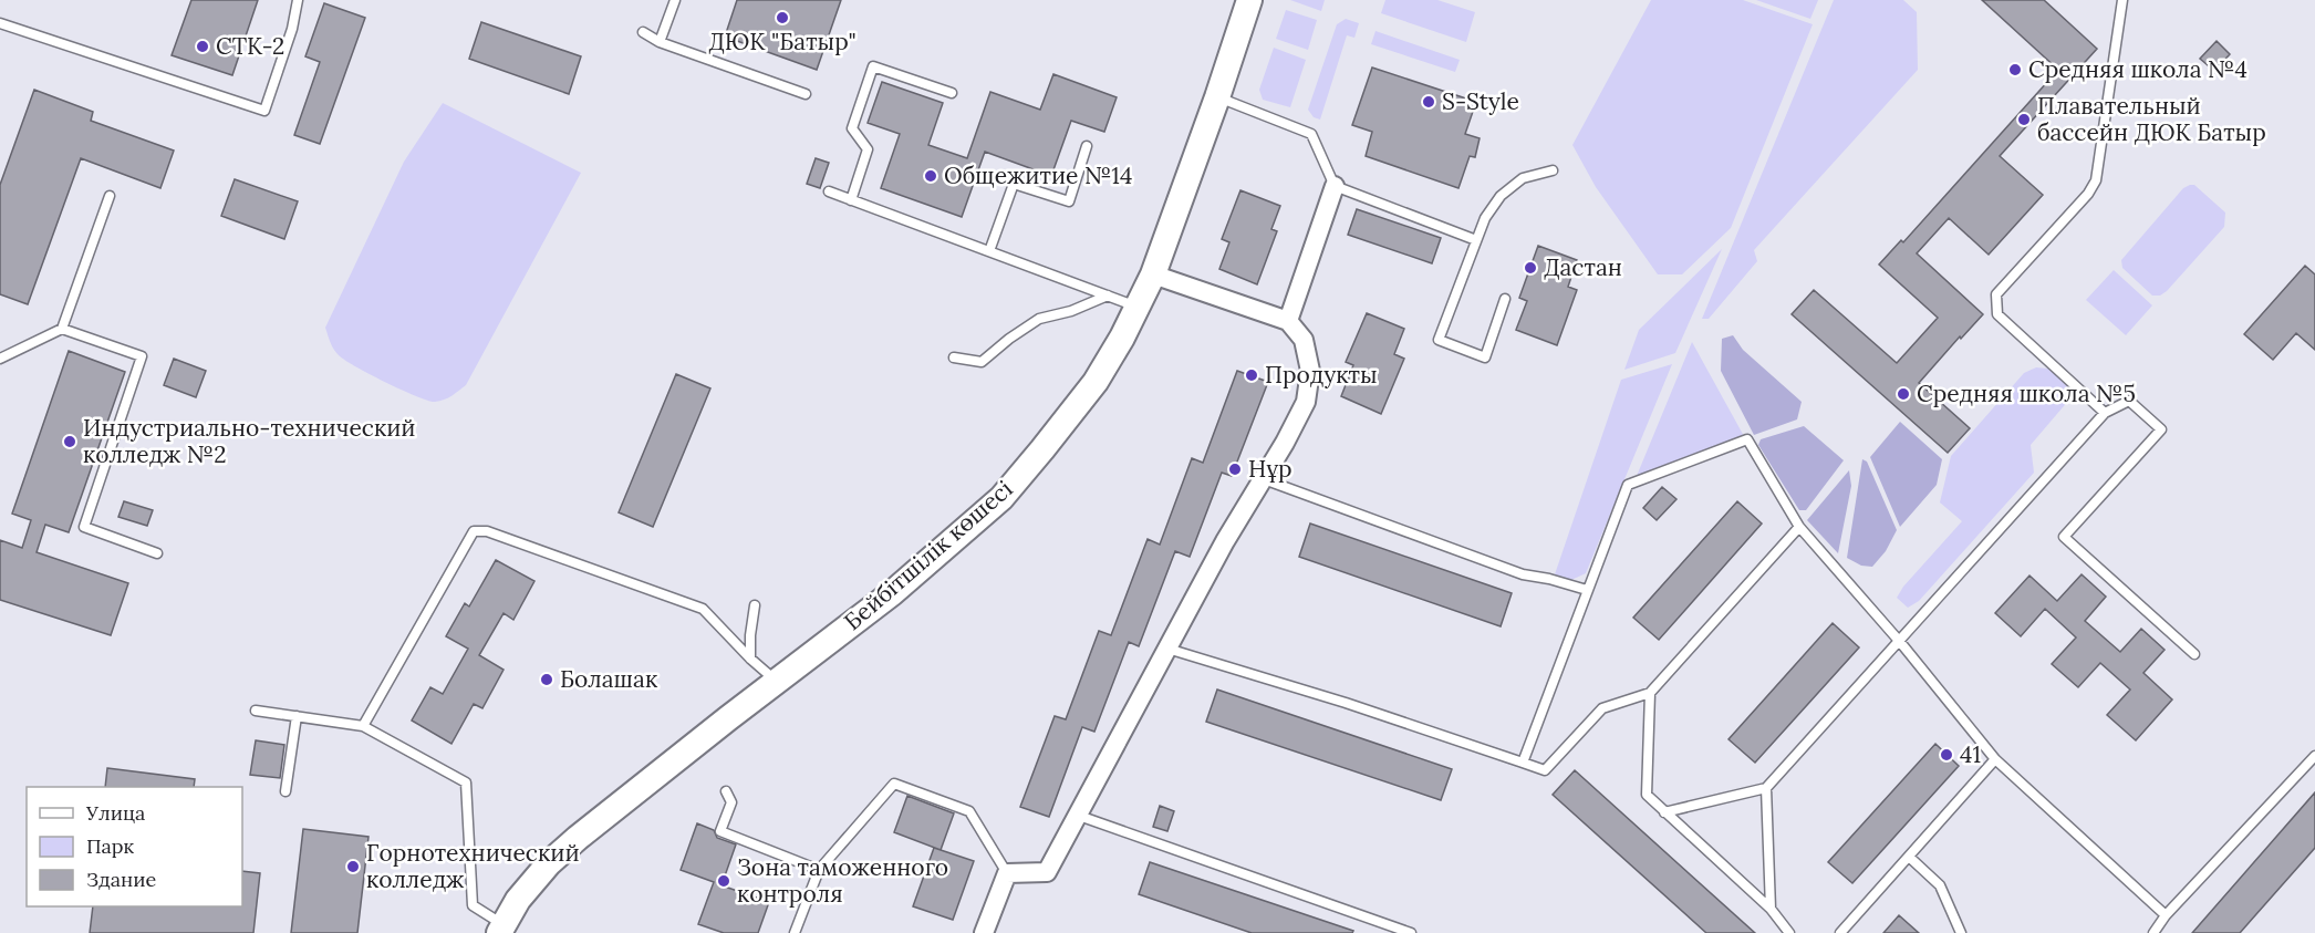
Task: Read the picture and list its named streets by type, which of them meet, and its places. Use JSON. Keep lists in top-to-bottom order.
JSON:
{
  "streets": {
    "street": ["Бейбітшілік көшесі"]
  },
  "places": [
    "ДЮК \"Батыр\"",
    "СТК-2",
    "Средняя школа №4",
    "S-Style",
    "Плавательный бассейн ДЮК Батыр",
    "Общежитие №14",
    "Дастан",
    "Продукты",
    "Средняя школа №5",
    "Индустриально-технический колледж №2",
    "Нұр",
    "Болашак",
    "41",
    "Горнотехнический колледж",
    "Зона таможенного контроля"
  ],
  "legend": ["Улица", "Парк", "Здание"]
}
